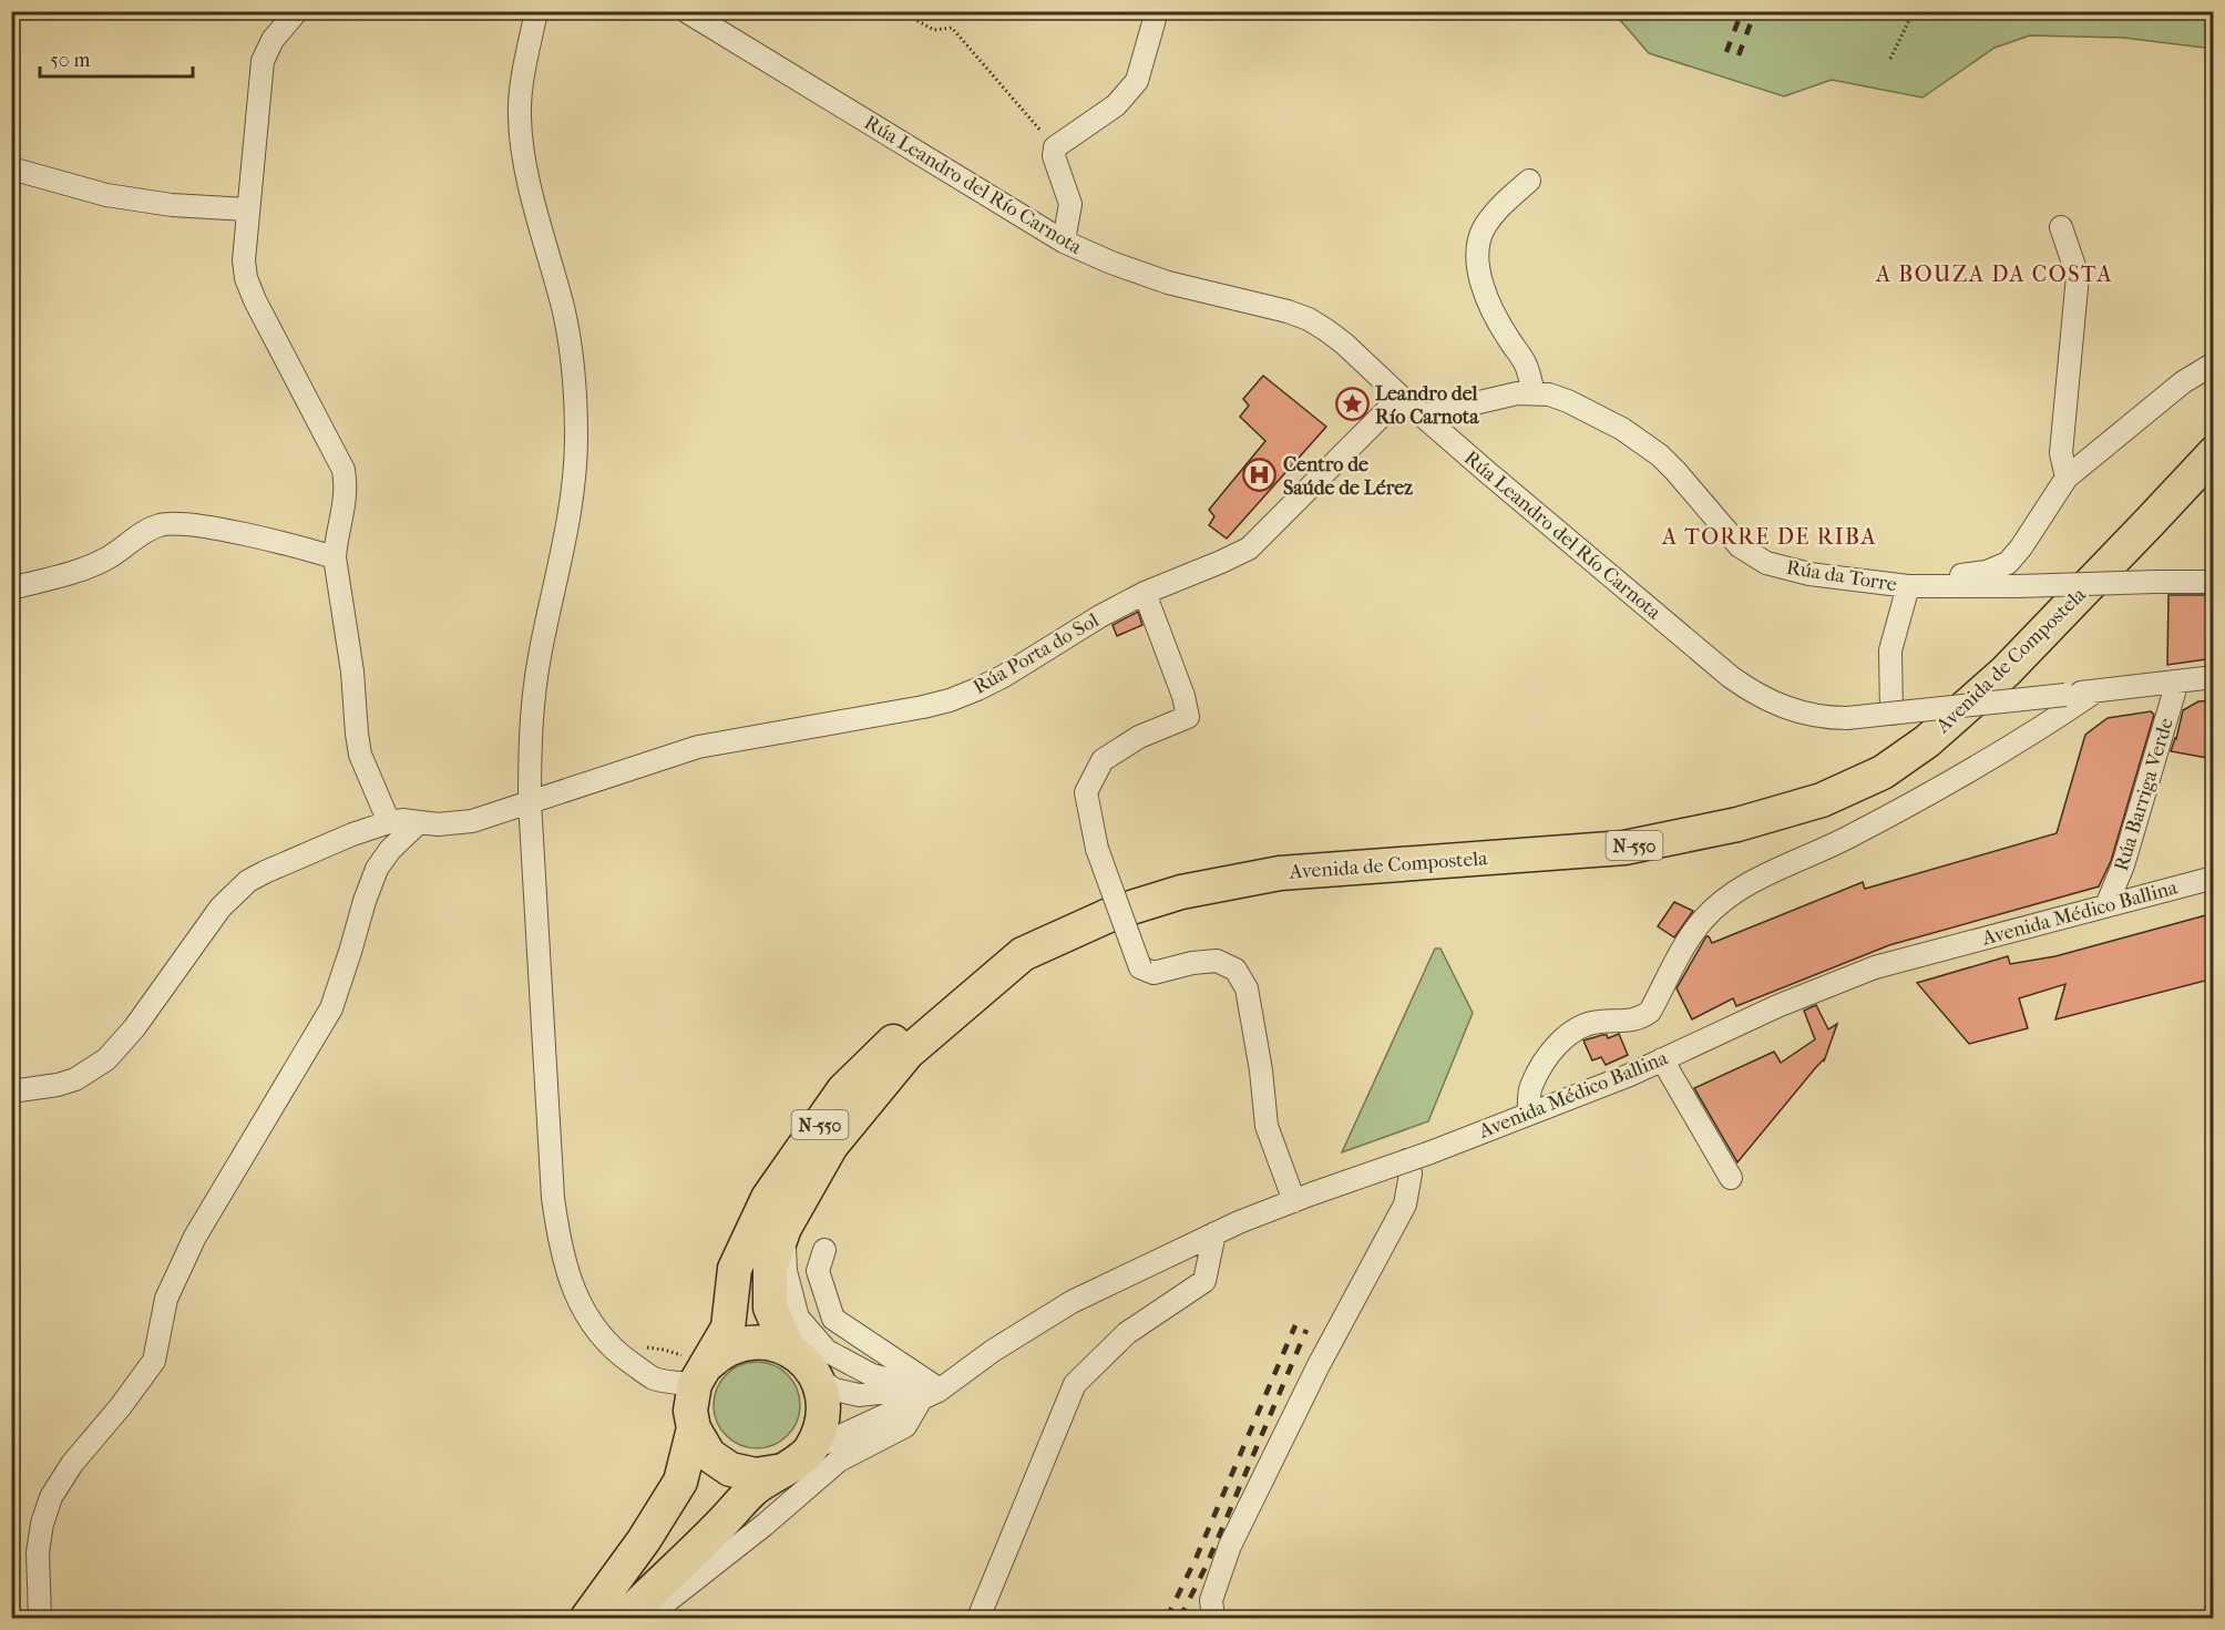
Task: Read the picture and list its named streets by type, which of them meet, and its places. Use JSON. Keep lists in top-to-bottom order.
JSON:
{
  "streets": {
    "highway": ["Avenida de Compostela", "N-550"],
    "street": [
      "Rúa Leandro del Río Carnota",
      "Rúa da Torre",
      "Rúa Porta do Sol",
      "Rúa Barriga Verde",
      "Avenida Médico Ballina"
    ]
  },
  "crossings": [
    ["Rúa Leandro del Río Carnota", "Rúa da Torre"],
    ["Rúa Leandro del Río Carnota", "Rúa Porta do Sol"],
    ["Rúa Leandro del Río Carnota", "Rúa Barriga Verde"],
    ["Avenida de Compostela", "N-550"],
    ["Avenida de Compostela", "Avenida Médico Ballina"],
    ["Rúa Barriga Verde", "Avenida Médico Ballina"],
    ["N-550", "Avenida Médico Ballina"]
  ],
  "districts": ["A BOUZA DA COSTA", "A TORRE DE RIBA"],
  "places": {
    "place": ["Leandro del Río Carnota"],
    "hospital": ["Centro de Saúde de Lérez"]
  },
  "scale_bar": "50 m"
}
